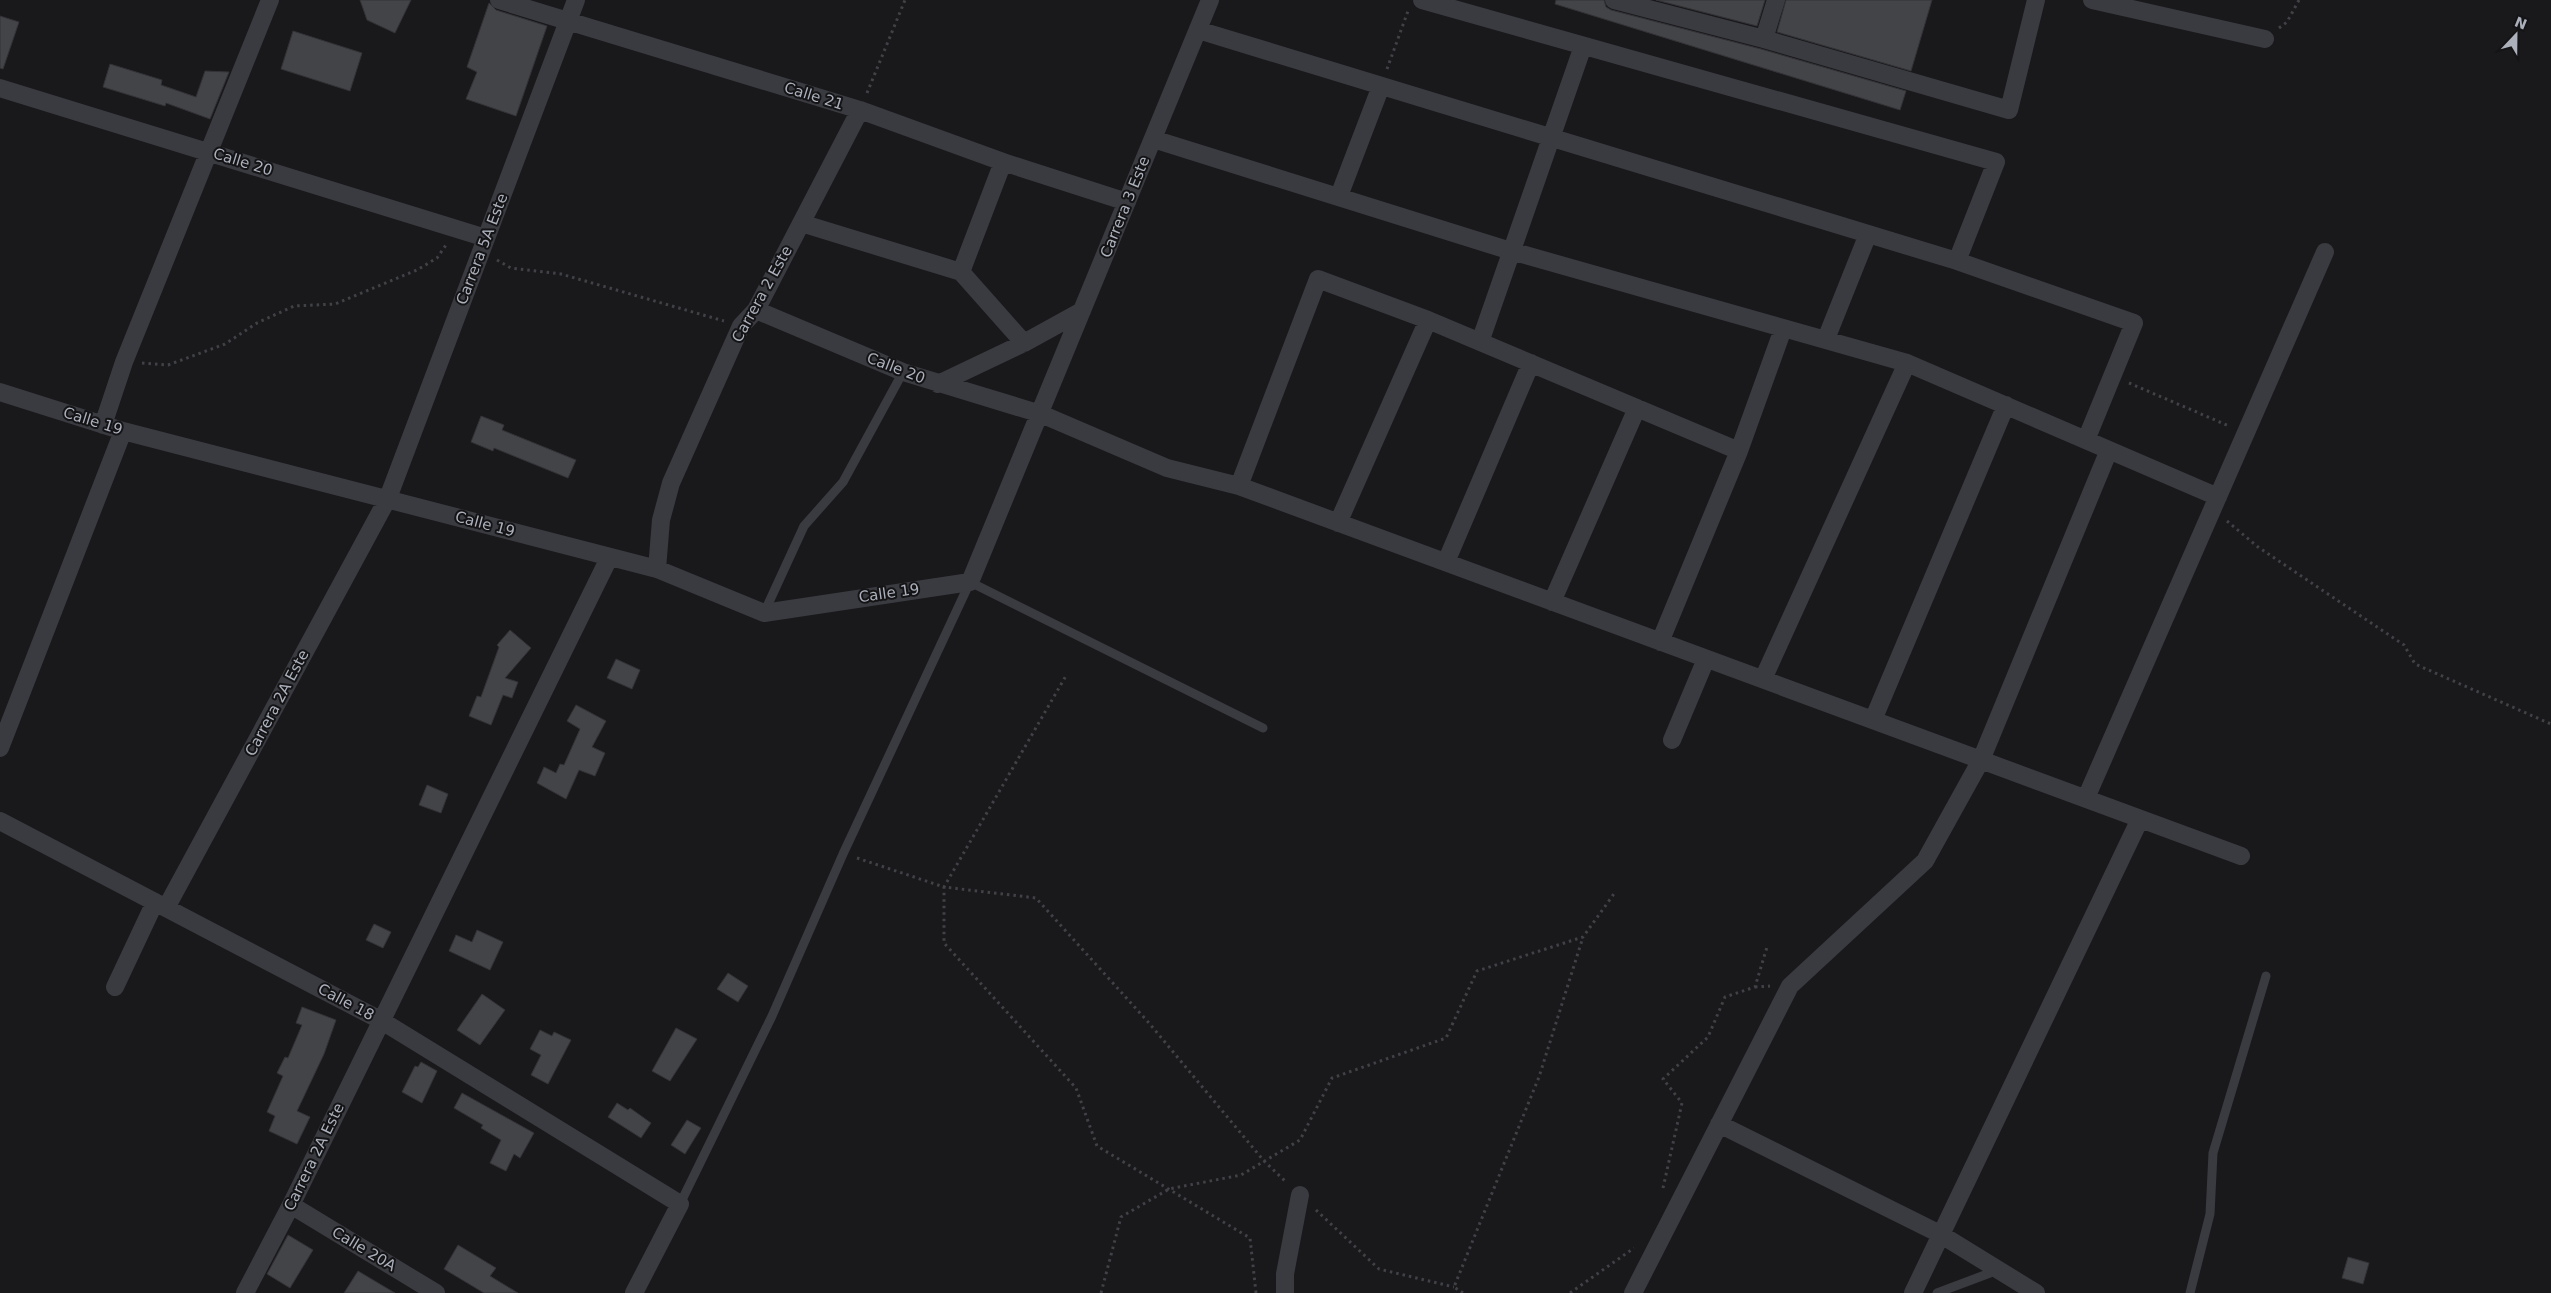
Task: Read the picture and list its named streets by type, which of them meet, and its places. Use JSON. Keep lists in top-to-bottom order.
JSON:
{
  "streets": {
    "street": [
      "Calle 21",
      "Calle 20",
      "Carrera 3 Este",
      "Carrera 5A Este",
      "Carrera 2 Este",
      "Calle 19",
      "Carrera 2A Este",
      "Calle 18",
      "Calle 20A"
    ]
  },
  "crossings": [
    ["Calle 21", "Carrera 3 Este"],
    ["Calle 21", "Carrera 5A Este"],
    ["Calle 21", "Carrera 2 Este"],
    ["Calle 20", "Carrera 3 Este"],
    ["Calle 20", "Carrera 5A Este"],
    ["Calle 20", "Carrera 2 Este"],
    ["Carrera 3 Este", "Calle 19"],
    ["Carrera 5A Este", "Calle 19"],
    ["Carrera 5A Este", "Carrera 2A Este"],
    ["Carrera 2 Este", "Calle 19"],
    ["Calle 19", "Carrera 2A Este"],
    ["Carrera 2A Este", "Calle 18"],
    ["Carrera 2A Este", "Calle 20A"]
  ],
  "north": "top"
}
